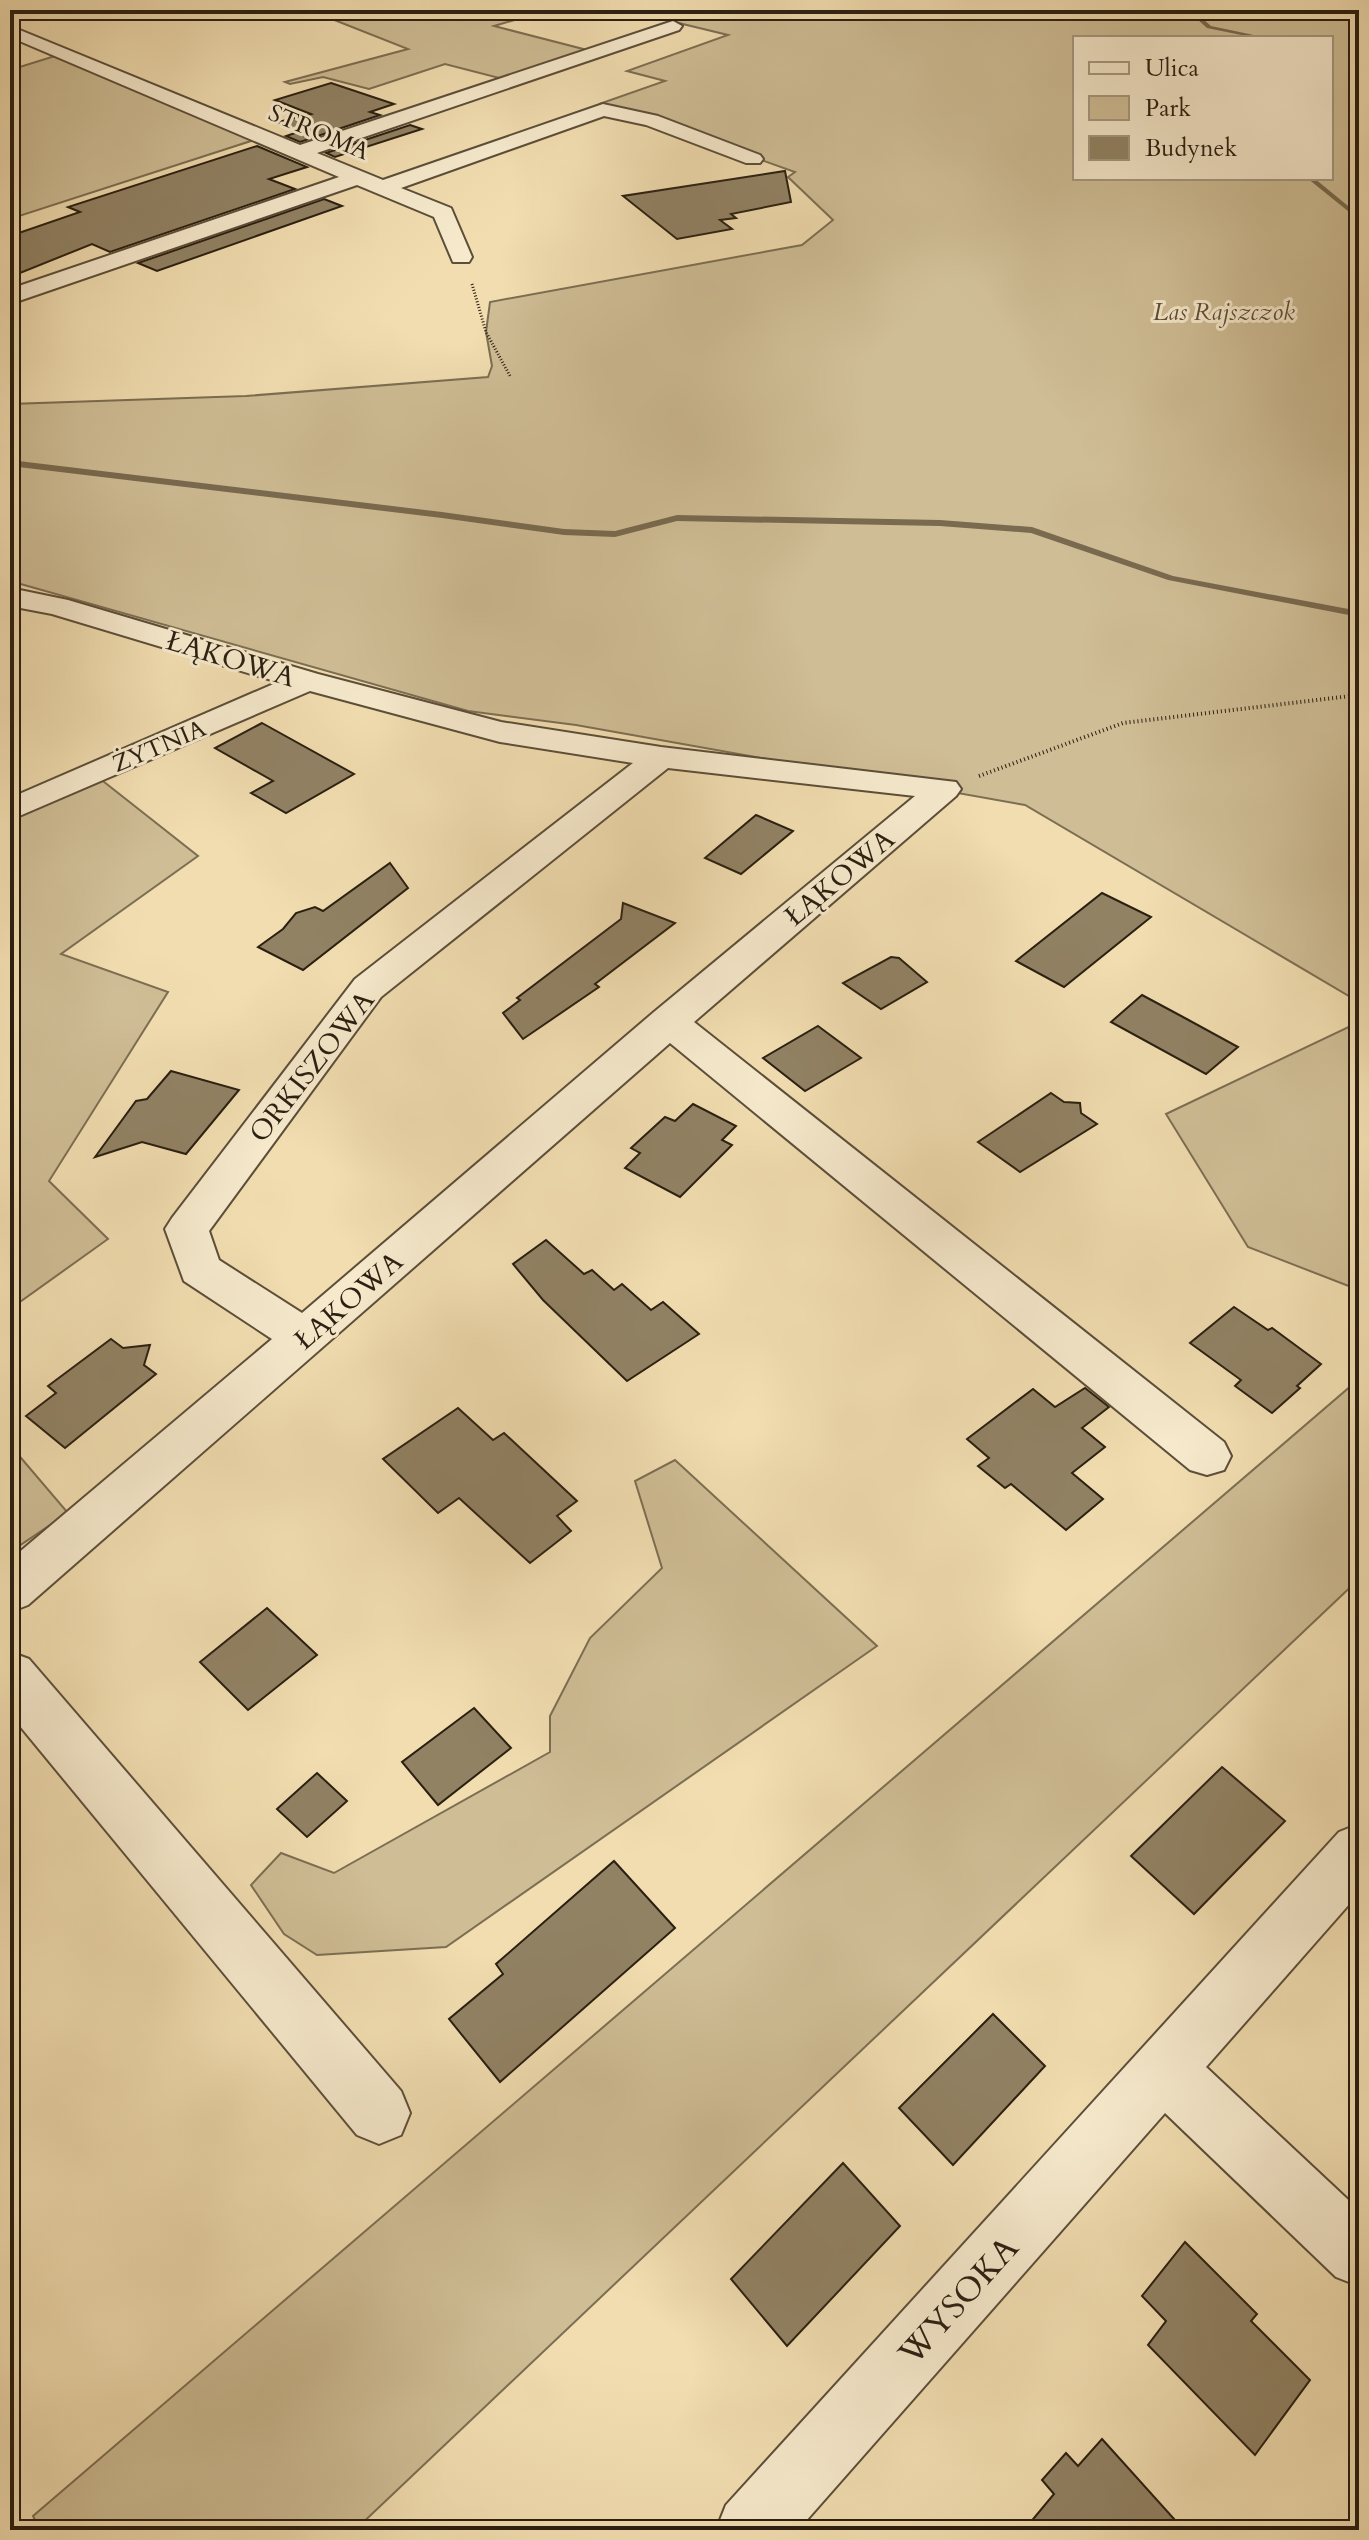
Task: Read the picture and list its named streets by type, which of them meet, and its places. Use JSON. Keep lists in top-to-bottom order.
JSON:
{
  "streets": {
    "street": [
      "STROMA",
      "ŁĄKOWA",
      "ŻYTNIA",
      "ORKISZOWA",
      "WYSOKA"
    ]
  },
  "crossings": [
    ["ŁĄKOWA", "ŻYTNIA"],
    ["ŁĄKOWA", "ORKISZOWA"]
  ],
  "parks": ["Las Rajszczok"],
  "legend": ["Ulica", "Park", "Budynek"]
}
